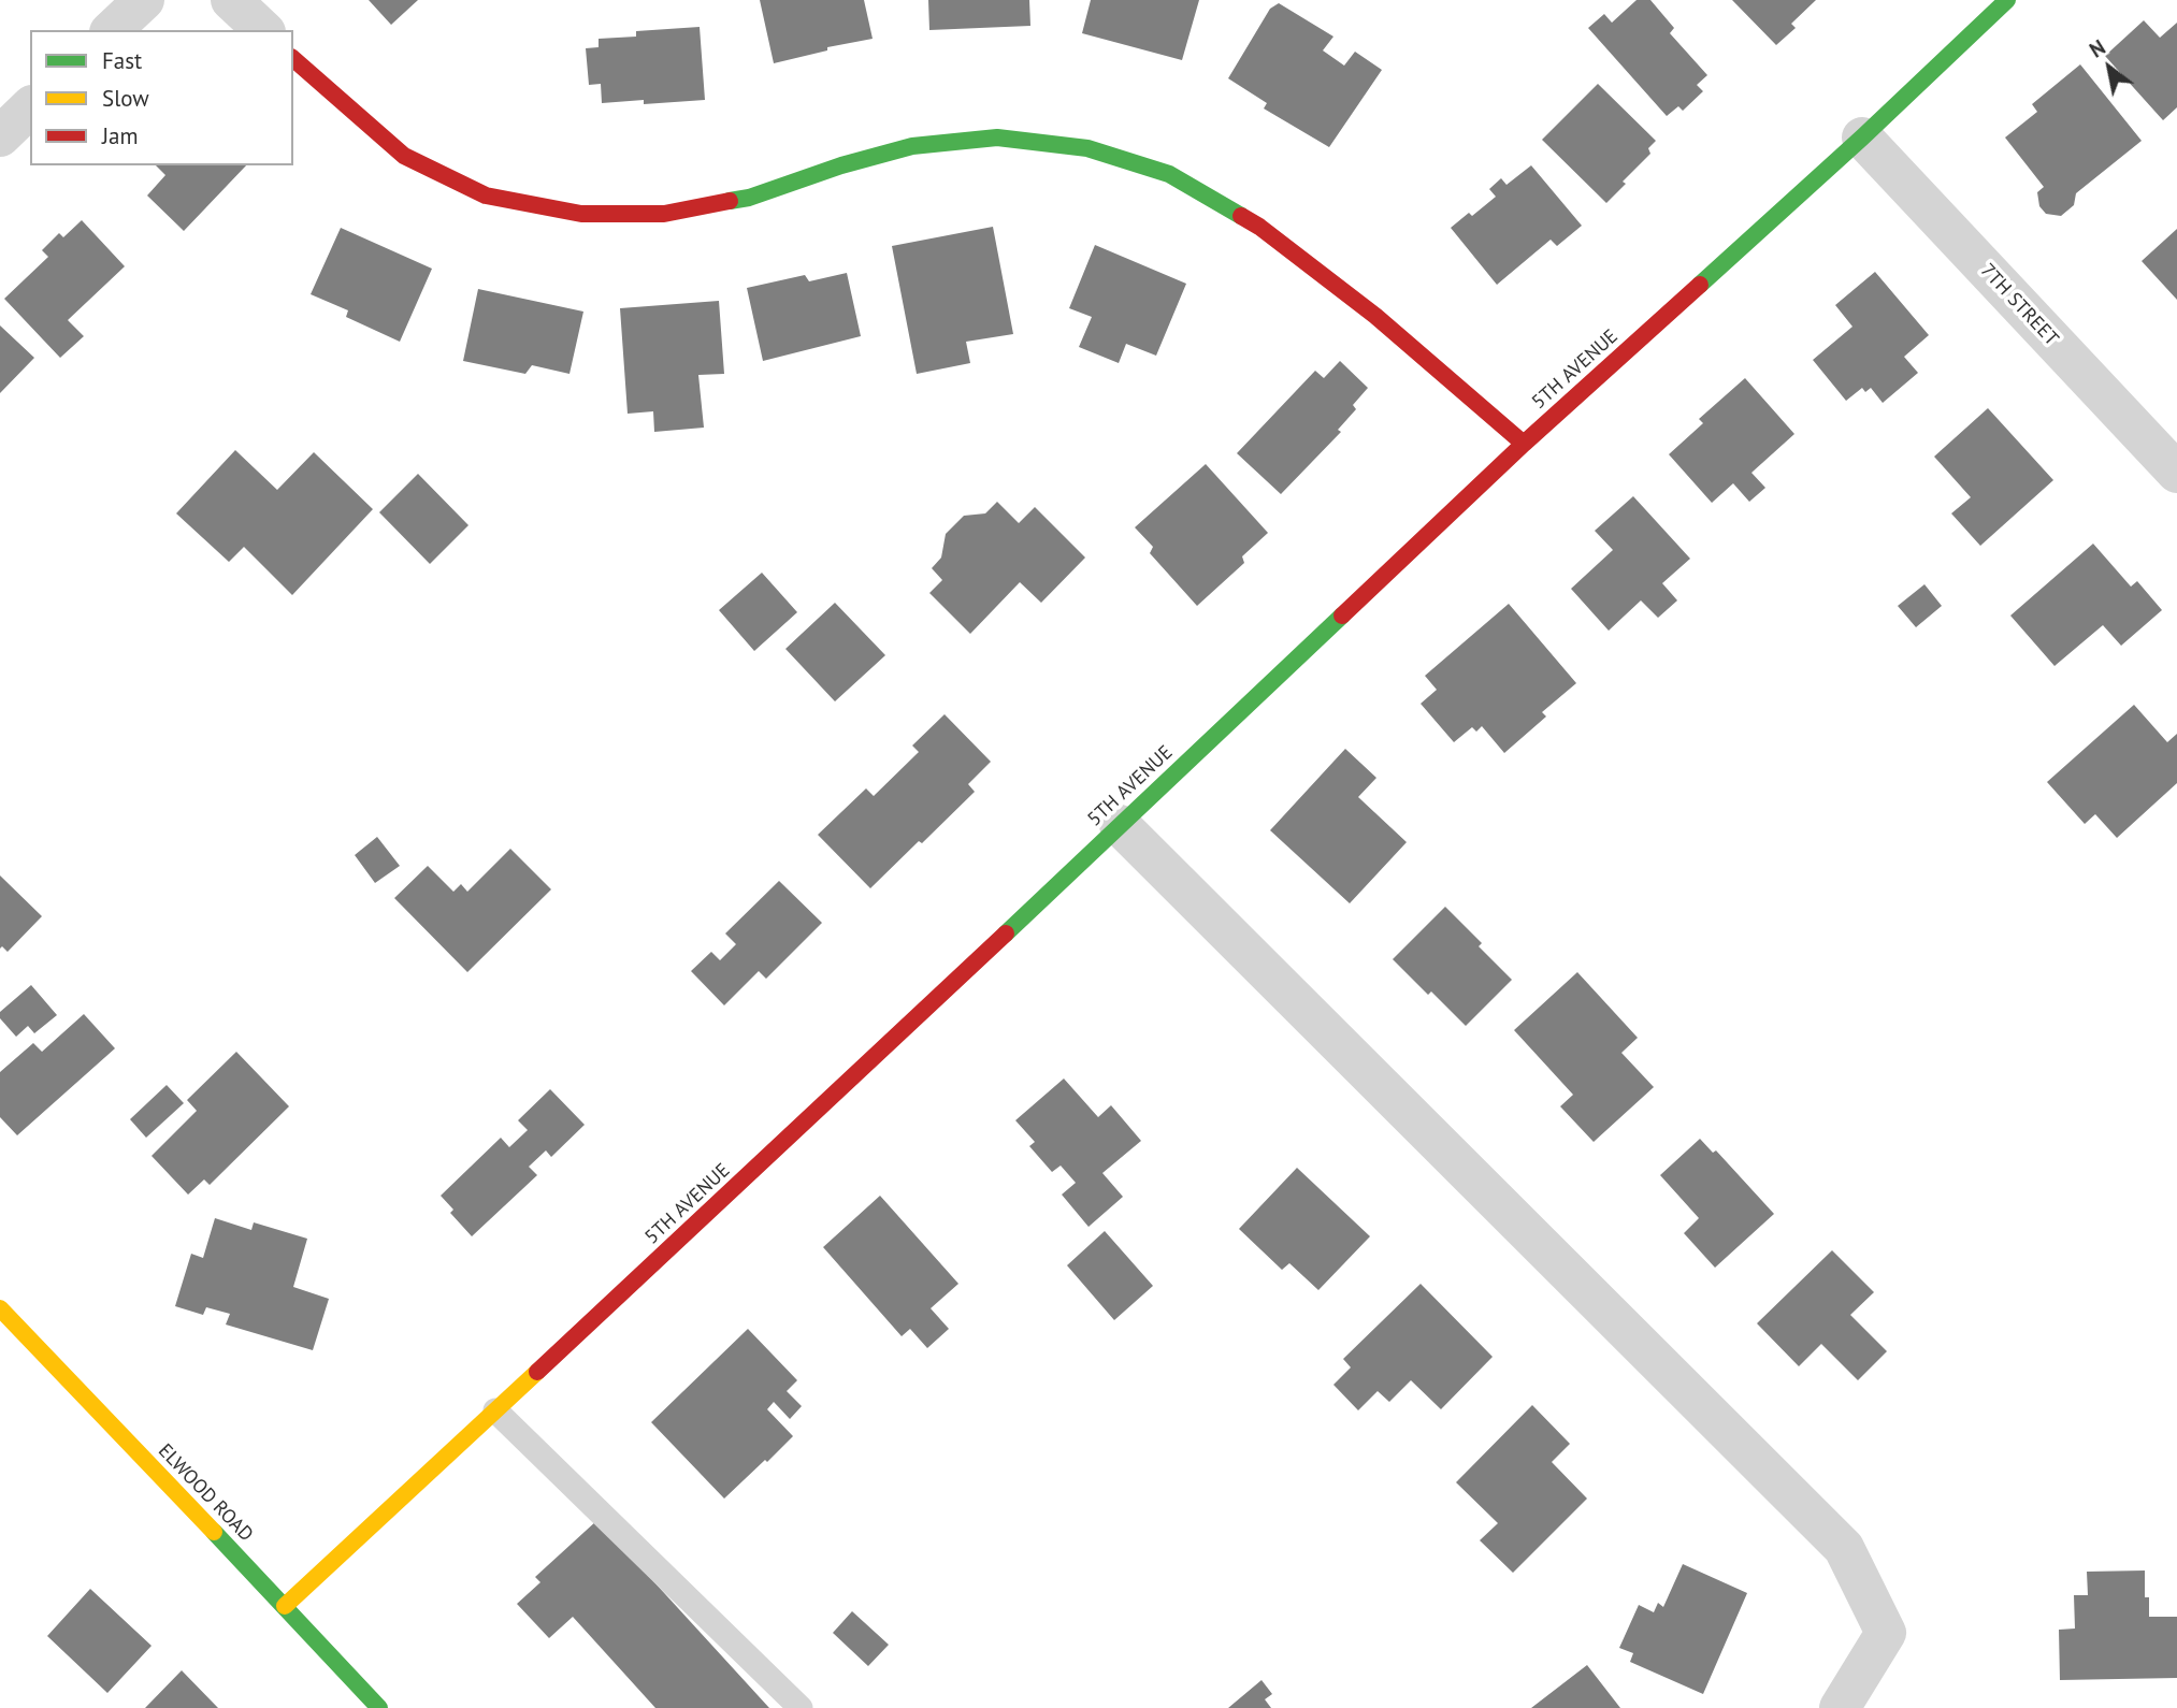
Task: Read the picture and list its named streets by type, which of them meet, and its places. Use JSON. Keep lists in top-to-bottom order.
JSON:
{
  "streets": {
    "street": ["7TH STREET", "5TH AVENUE", "ELWOOD ROAD"]
  },
  "crossings": [
    ["7TH STREET", "5TH AVENUE"],
    ["5TH AVENUE", "ELWOOD ROAD"]
  ],
  "legend": ["Fast", "Slow", "Jam"],
  "north": "top left"
}
